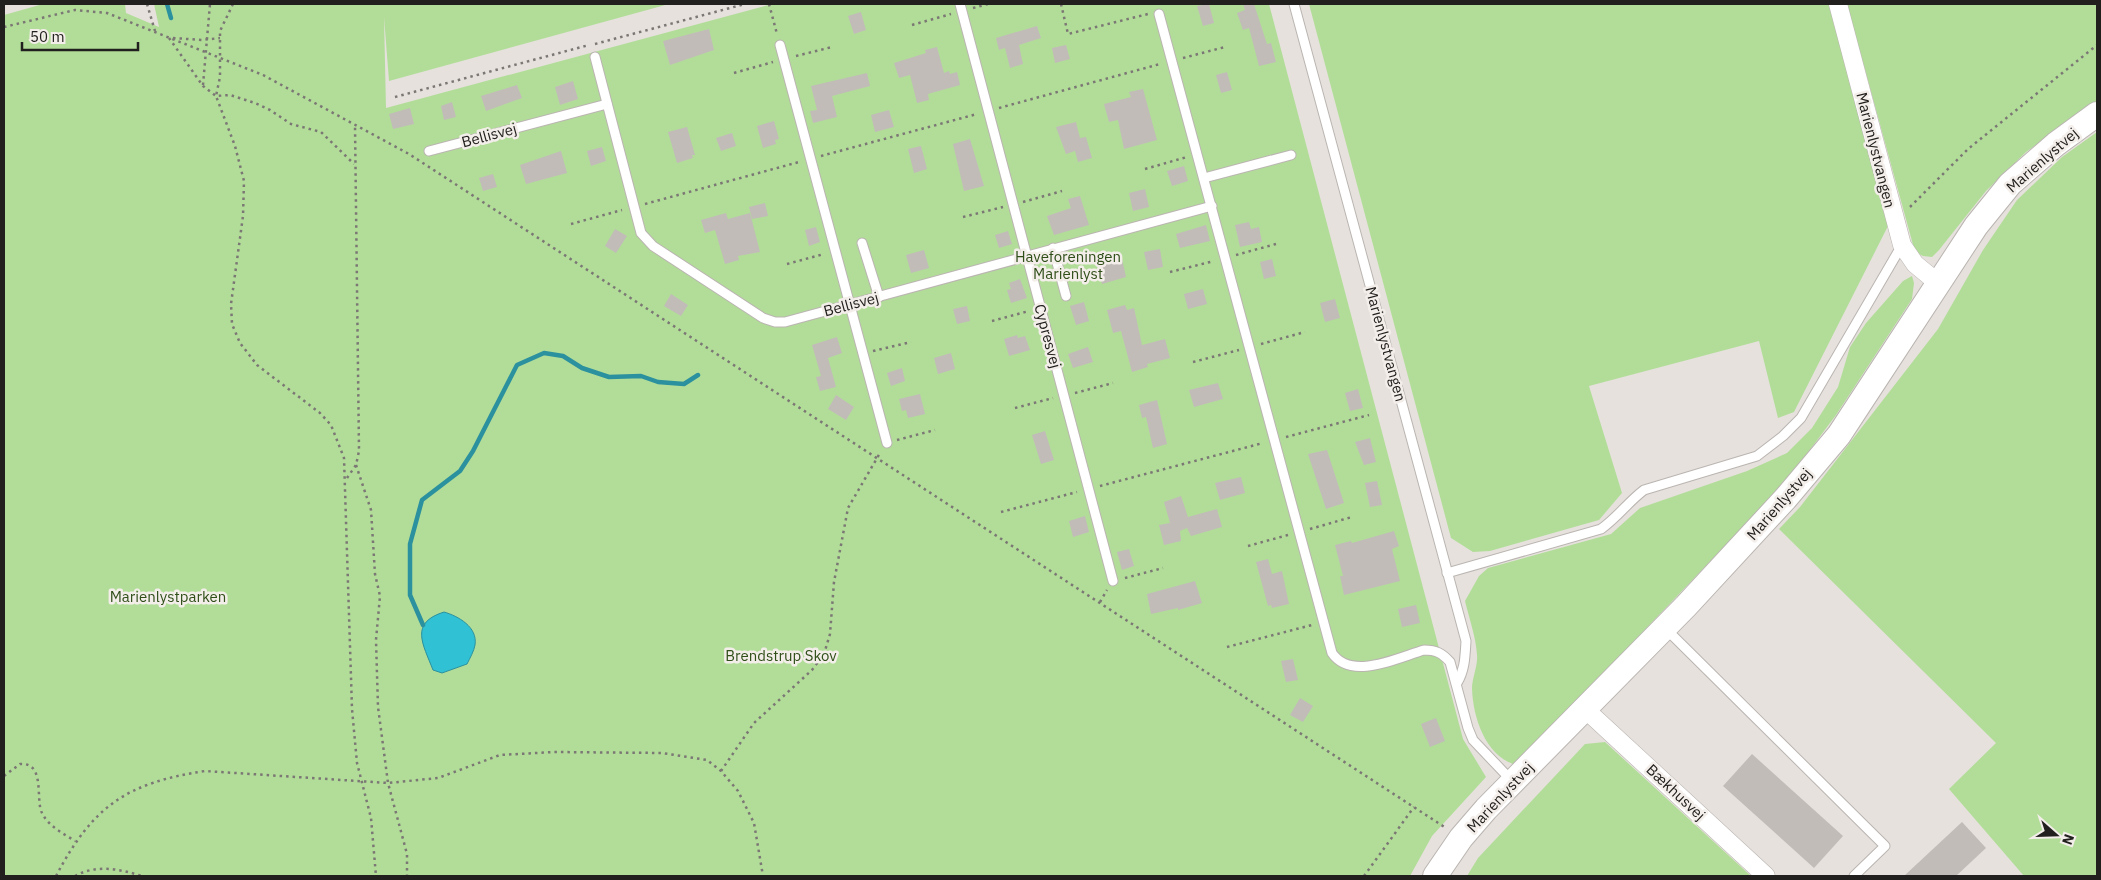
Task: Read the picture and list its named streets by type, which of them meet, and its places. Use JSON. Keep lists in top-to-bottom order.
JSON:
{
  "streets": {
    "street": ["Marienlystvangen", "Marienlystvej", "Bækhusvej"],
    "lane": ["Bellisvej", "Cypresvej"]
  },
  "crossings": [
    ["Bellisvej", "Cypresvej"],
    ["Marienlystvangen", "Marienlystvej"],
    ["Marienlystvej", "Bækhusvej"]
  ],
  "parks": ["Haveforeningen Marienlyst", "Marienlystparken", "Brendstrup Skov"],
  "scale_bar": "50 m",
  "north": "right"
}
